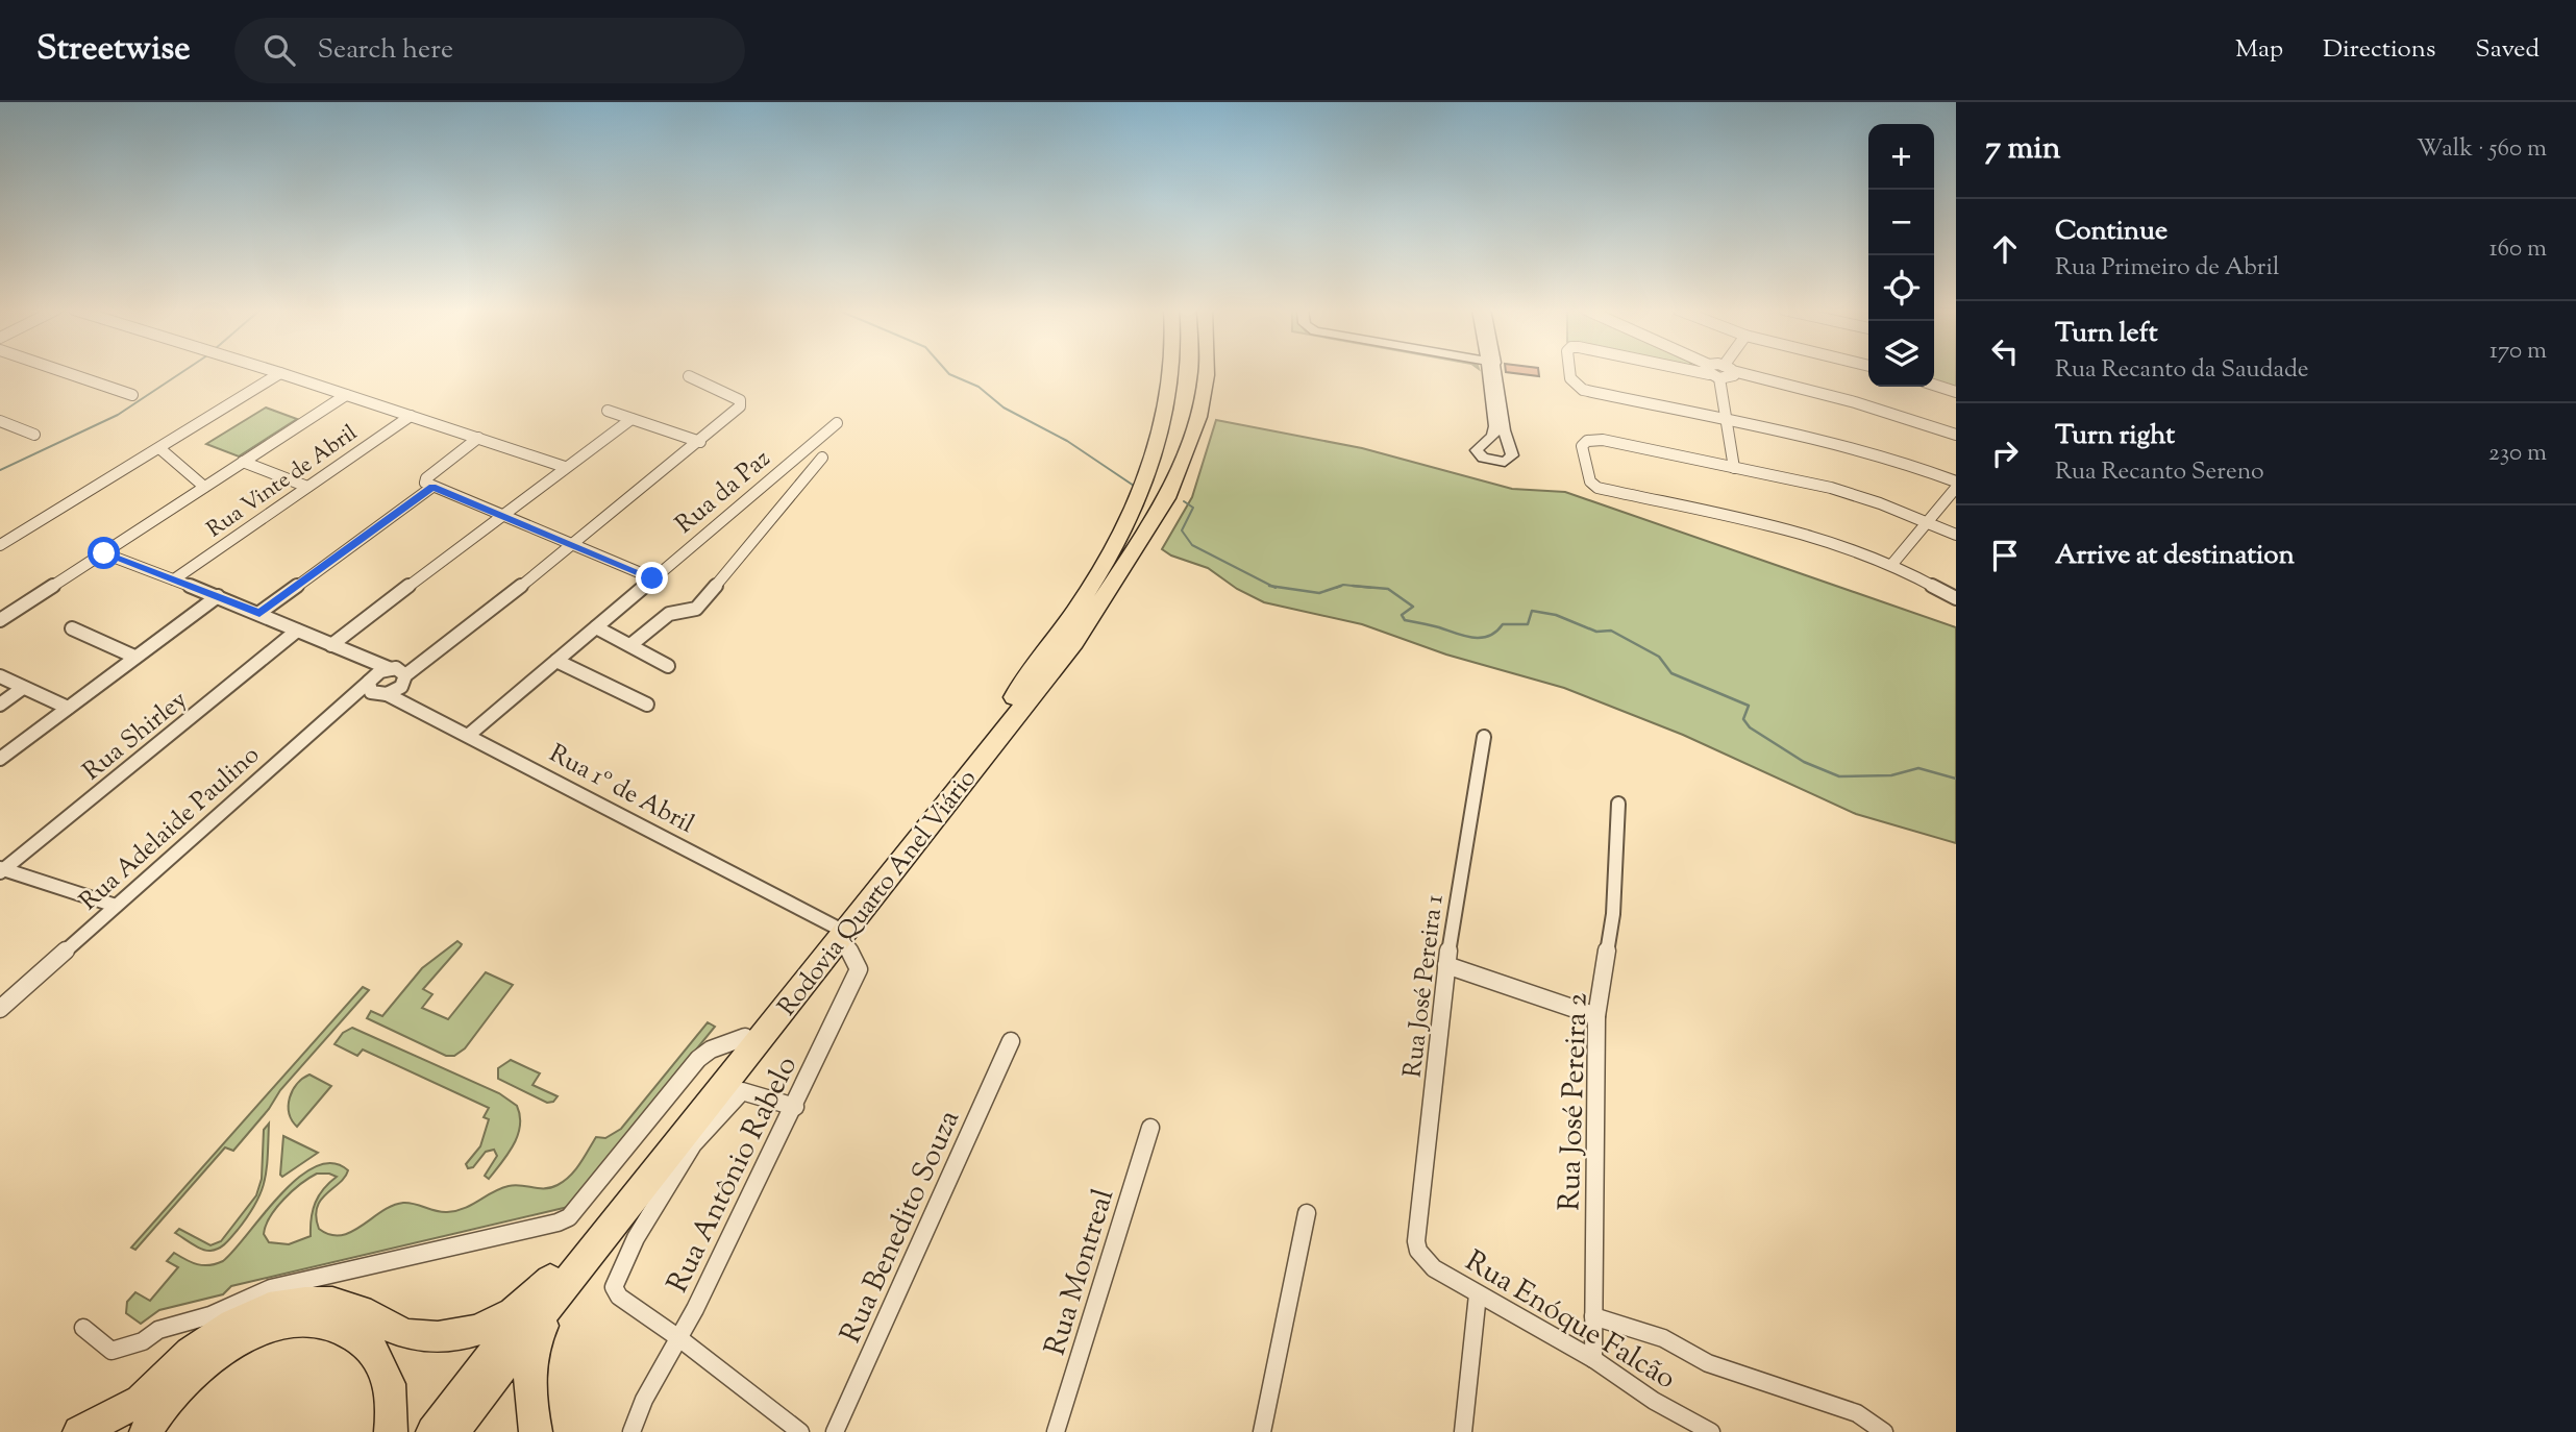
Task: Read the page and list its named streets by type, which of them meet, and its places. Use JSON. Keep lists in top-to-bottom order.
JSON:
{
  "streets": {
    "highway": ["Rodovia Quarto Anel Viário"],
    "street": [
      "Rua Vinte de Abril",
      "Rua da Paz",
      "Rua Shirley",
      "Rua 1º de Abril",
      "Rua Adelaide Paulino",
      "Rua José Pereira 1",
      "Rua José Pereira 2",
      "Rua Antônio Rabelo",
      "Rua Benedito Souza",
      "Rua Montreal",
      "Rua Enóque Falcão"
    ]
  },
  "crossings": [
    ["Rua da Paz", "Rua 1º de Abril"],
    ["Rua 1º de Abril", "Rua Adelaide Paulino"],
    ["Rua 1º de Abril", "Rodovia Quarto Anel Viário"],
    ["Rua 1º de Abril", "Rua Antônio Rabelo"],
    ["Rodovia Quarto Anel Viário", "Rua Antônio Rabelo"],
    ["Rua José Pereira 1", "Rua Enóque Falcão"],
    ["Rua José Pereira 2", "Rua Enóque Falcão"]
  ],
  "page": {
    "header": "Streetwise",
    "search": "Search here",
    "nav": ["Map", "Directions", "Saved"],
    "heading": ["7 min", "Walk · 560 m"],
    "map_buttons": ["+", "−"],
    "list": [
      ["Continue", "Rua Primeiro de Abril", "160 m"],
      ["Turn left", "Rua Recanto da Saudade", "170 m"],
      ["Turn right", "Rua Recanto Sereno", "230 m"],
      "Arrive at destination"
    ]
  }
}
